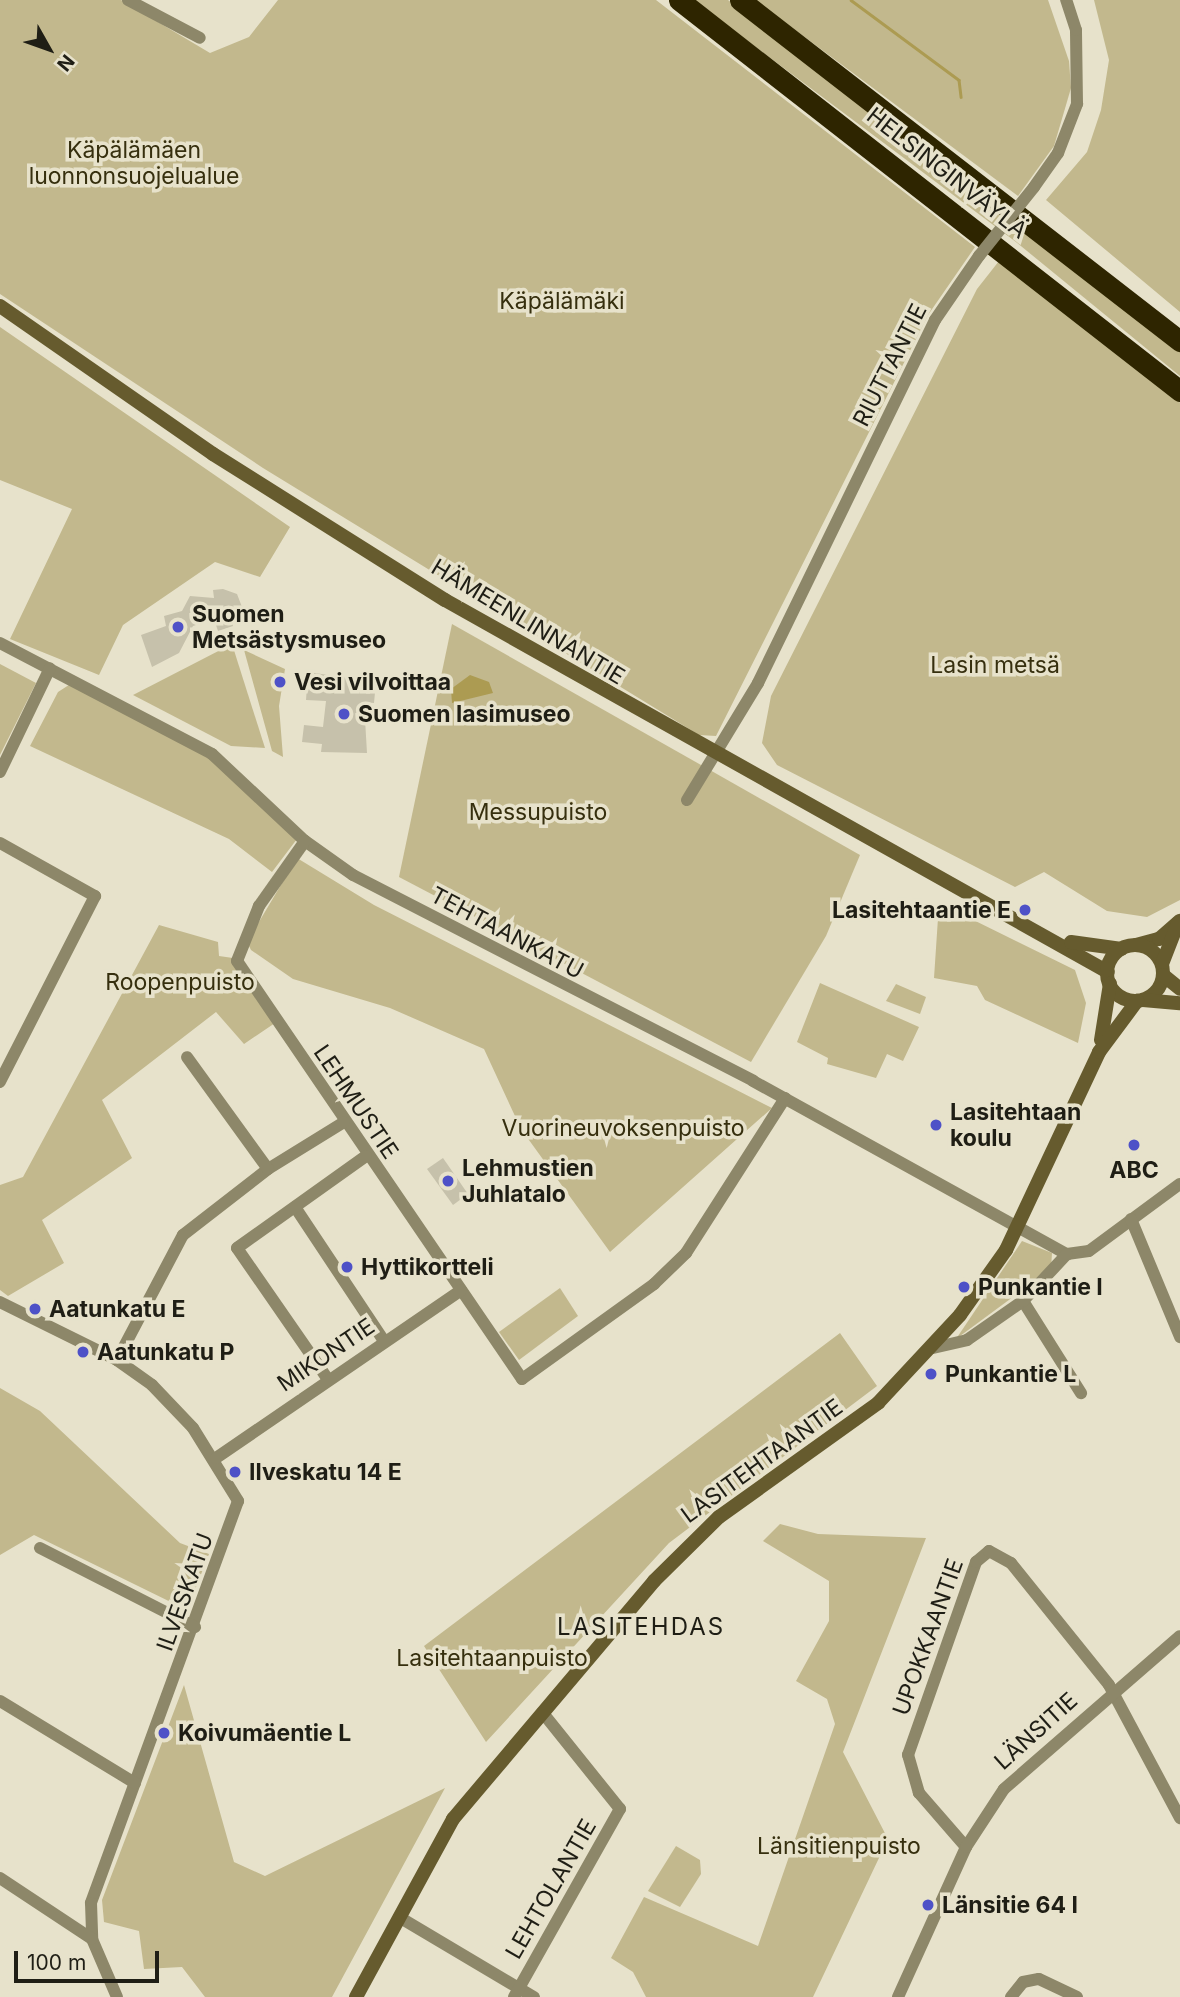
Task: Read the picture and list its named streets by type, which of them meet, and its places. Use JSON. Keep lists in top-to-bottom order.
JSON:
{
  "streets": {
    "highway": ["HELSINGINVÄYLÄ"],
    "main road": ["HÄMEENLINNANTIE", "LASITEHTAANTIE"],
    "street": [
      "RIUTTANTIE",
      "TEHTAANKATU",
      "LEHMUSTIE",
      "MIKONTIE",
      "ILVESKATU",
      "UPOKKAANTIE",
      "LÄNSITIE",
      "LEHTOLANTIE"
    ]
  },
  "crossings": [
    ["RIUTTANTIE", "HÄMEENLINNANTIE"],
    ["HÄMEENLINNANTIE", "LASITEHTAANTIE"],
    ["TEHTAANKATU", "LEHMUSTIE"],
    ["TEHTAANKATU", "LASITEHTAANTIE"],
    ["LEHMUSTIE", "MIKONTIE"],
    ["MIKONTIE", "ILVESKATU"],
    ["LASITEHTAANTIE", "LEHTOLANTIE"],
    ["UPOKKAANTIE", "LÄNSITIE"]
  ],
  "districts": ["LASITEHDAS"],
  "parks": [
    "Käpälämäen luonnonsuojelualue",
    "Käpälämäki",
    "Lasin metsä",
    "Messupuisto",
    "Roopenpuisto",
    "Vuorineuvoksenpuisto",
    "Lasitehtaanpuisto",
    "Länsitienpuisto"
  ],
  "places": [
    "Suomen Metsästysmuseo",
    "Vesi vilvoittaa",
    "Suomen lasimuseo",
    "Lasitehtaantie E",
    "Lasitehtaan koulu",
    "ABC",
    "Lehmustien Juhlatalo",
    "Hyttikortteli",
    "Punkantie I",
    "Aatunkatu E",
    "Aatunkatu P",
    "Punkantie L",
    "Ilveskatu 14 E",
    "Koivumäentie L",
    "Länsitie 64 I"
  ],
  "scale_bar": "100 m",
  "north": "bottom right"
}
